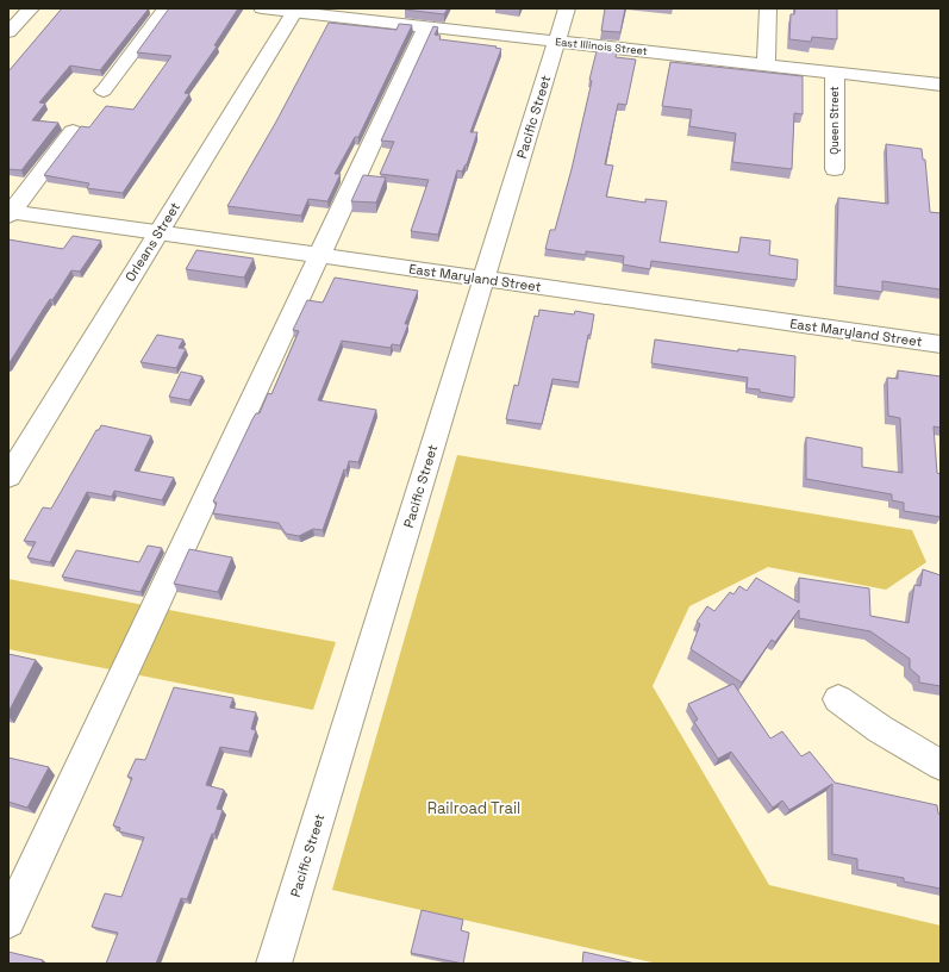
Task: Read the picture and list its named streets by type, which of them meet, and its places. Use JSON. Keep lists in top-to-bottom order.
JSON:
{
  "streets": {
    "street": [
      "East Illinois Street",
      "Pacific Street",
      "Queen Street",
      "Orleans Street",
      "East Maryland Street"
    ]
  },
  "crossings": [
    ["East Illinois Street", "Pacific Street"],
    ["East Illinois Street", "Queen Street"],
    ["East Illinois Street", "Orleans Street"],
    ["Pacific Street", "East Maryland Street"],
    ["Orleans Street", "East Maryland Street"]
  ],
  "parks": ["Railroad Trail"]
}
